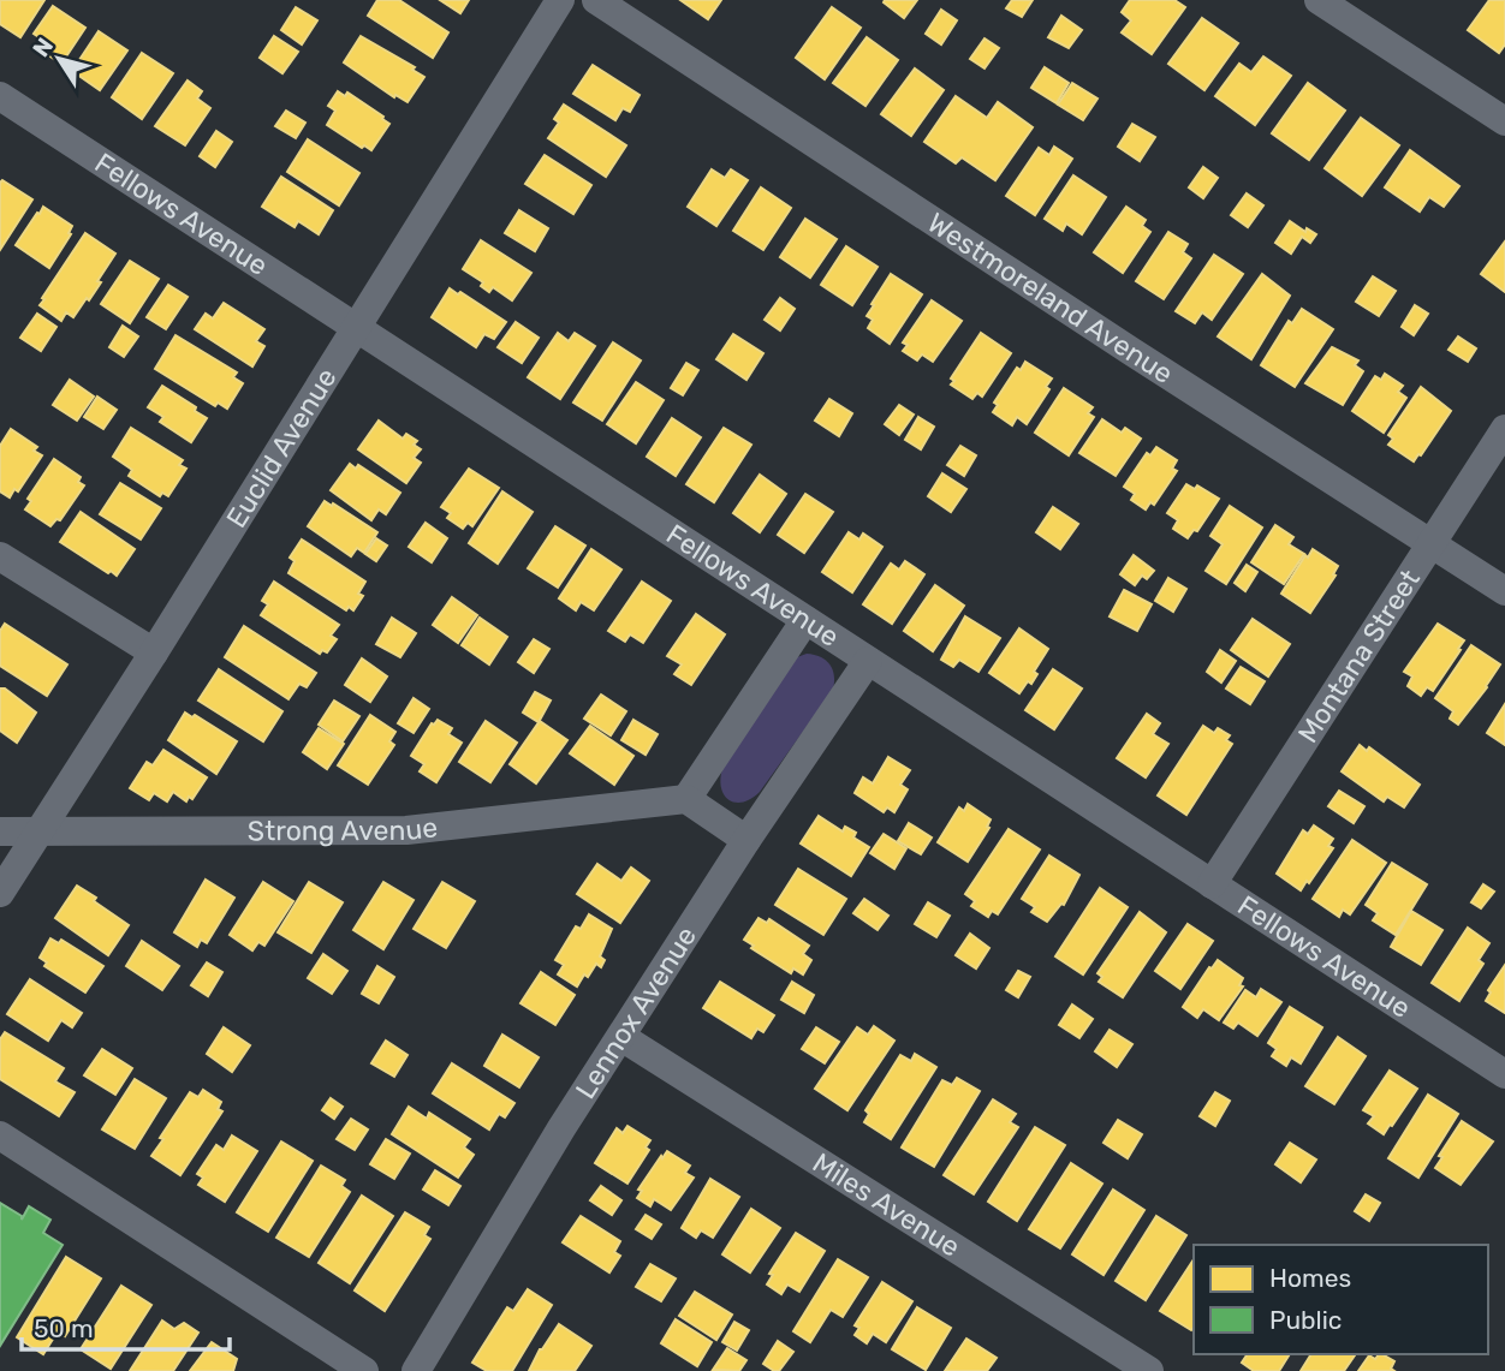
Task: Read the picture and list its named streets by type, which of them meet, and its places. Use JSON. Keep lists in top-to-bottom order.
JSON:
{
  "streets": {
    "street": [
      "Fellows Avenue",
      "Westmoreland Avenue",
      "Euclid Avenue",
      "Montana Street",
      "Strong Avenue",
      "Lennox Avenue",
      "Miles Avenue"
    ]
  },
  "crossings": [
    ["Fellows Avenue", "Euclid Avenue"],
    ["Fellows Avenue", "Montana Street"],
    ["Fellows Avenue", "Lennox Avenue"],
    ["Westmoreland Avenue", "Montana Street"],
    ["Euclid Avenue", "Strong Avenue"],
    ["Lennox Avenue", "Miles Avenue"]
  ],
  "legend": ["Homes", "Public"],
  "scale_bar": "50 m",
  "north": "top left"
}
